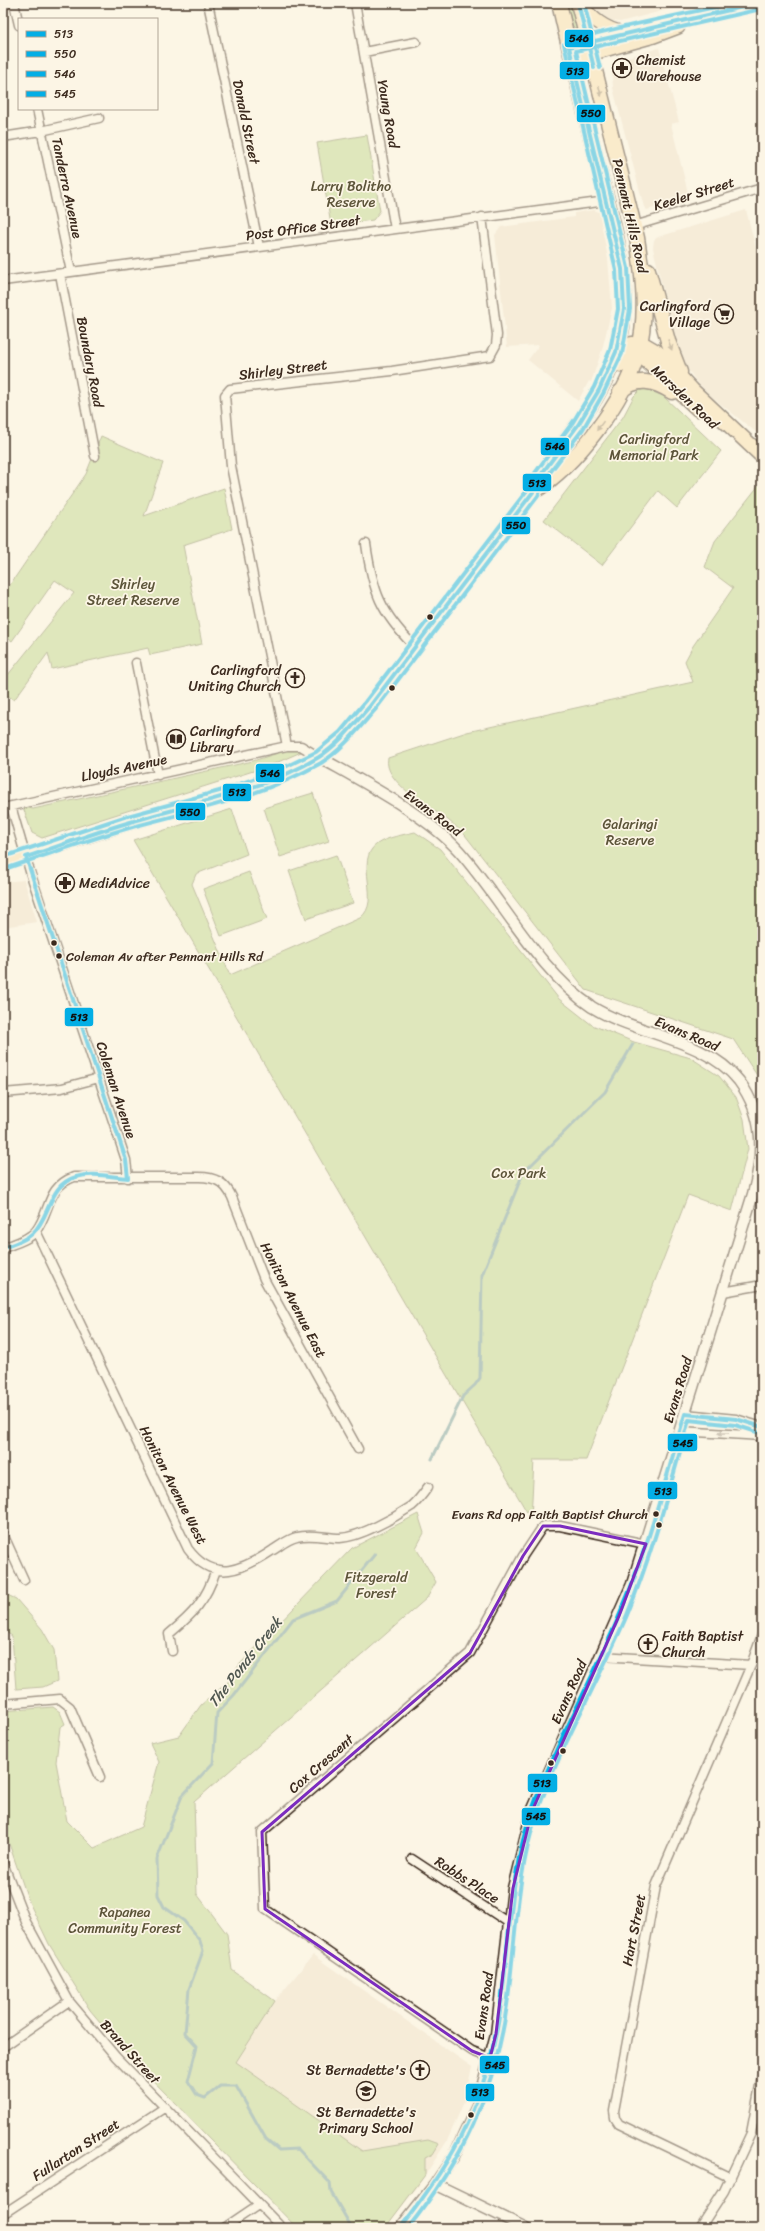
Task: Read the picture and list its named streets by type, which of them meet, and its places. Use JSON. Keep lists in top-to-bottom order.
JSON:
{
  "streets": {
    "highway": ["Pennant Hills Road", "Marsden Road"],
    "street": [
      "Young Road",
      "Donald Street",
      "Tanderra Avenue",
      "Keeler Street",
      "Post Office Street",
      "Boundary Road",
      "Shirley Street",
      "Lloyds Avenue",
      "Evans Road",
      "Coleman Avenue",
      "Honiton Avenue East",
      "Honiton Avenue West",
      "Cox Crescent",
      "Robbs Place",
      "Hart Street",
      "Brand Street",
      "Fullarton Street"
    ]
  },
  "crossings": [
    ["Young Road", "Post Office Street"],
    ["Donald Street", "Post Office Street"],
    ["Tanderra Avenue", "Post Office Street"],
    ["Keeler Street", "Pennant Hills Road"],
    ["Pennant Hills Road", "Post Office Street"],
    ["Pennant Hills Road", "Marsden Road"],
    ["Pennant Hills Road", "Lloyds Avenue"],
    ["Pennant Hills Road", "Evans Road"],
    ["Pennant Hills Road", "Coleman Avenue"],
    ["Post Office Street", "Boundary Road"],
    ["Post Office Street", "Shirley Street"],
    ["Shirley Street", "Lloyds Avenue"],
    ["Lloyds Avenue", "Evans Road"],
    ["Lloyds Avenue", "Coleman Avenue"],
    ["Evans Road", "Cox Crescent"],
    ["Evans Road", "Robbs Place"],
    ["Coleman Avenue", "Honiton Avenue East"],
    ["Honiton Avenue East", "Honiton Avenue West"],
    ["Brand Street", "Fullarton Street"]
  ],
  "water": ["The Ponds Creek"],
  "parks": [
    "Larry Bolitho Reserve",
    "Carlingford Memorial Park",
    "Shirley Street Reserve",
    "Galaringi Reserve",
    "Cox Park",
    "Fitzgerald Forest",
    "Rapanea Community Forest"
  ],
  "places": {
    "pharmacy": ["Chemist Warehouse", "MediAdvice"],
    "supermarket": ["Carlingford Village"],
    "church": ["Carlingford Uniting Church", "Faith Baptist Church", "St Bernadette's"],
    "library": ["Carlingford Library"],
    "other": ["Coleman Av after Pennant Hills Rd", "Evans Rd opp Faith Baptist Church"],
    "school or university": ["St Bernadette's Primary School"]
  },
  "lines": [
    "transit line 513",
    "transit line 546",
    "transit line 550",
    "transit line 545"
  ],
  "legend": [
    "513",
    "550",
    "546",
    "545"
  ]
}
